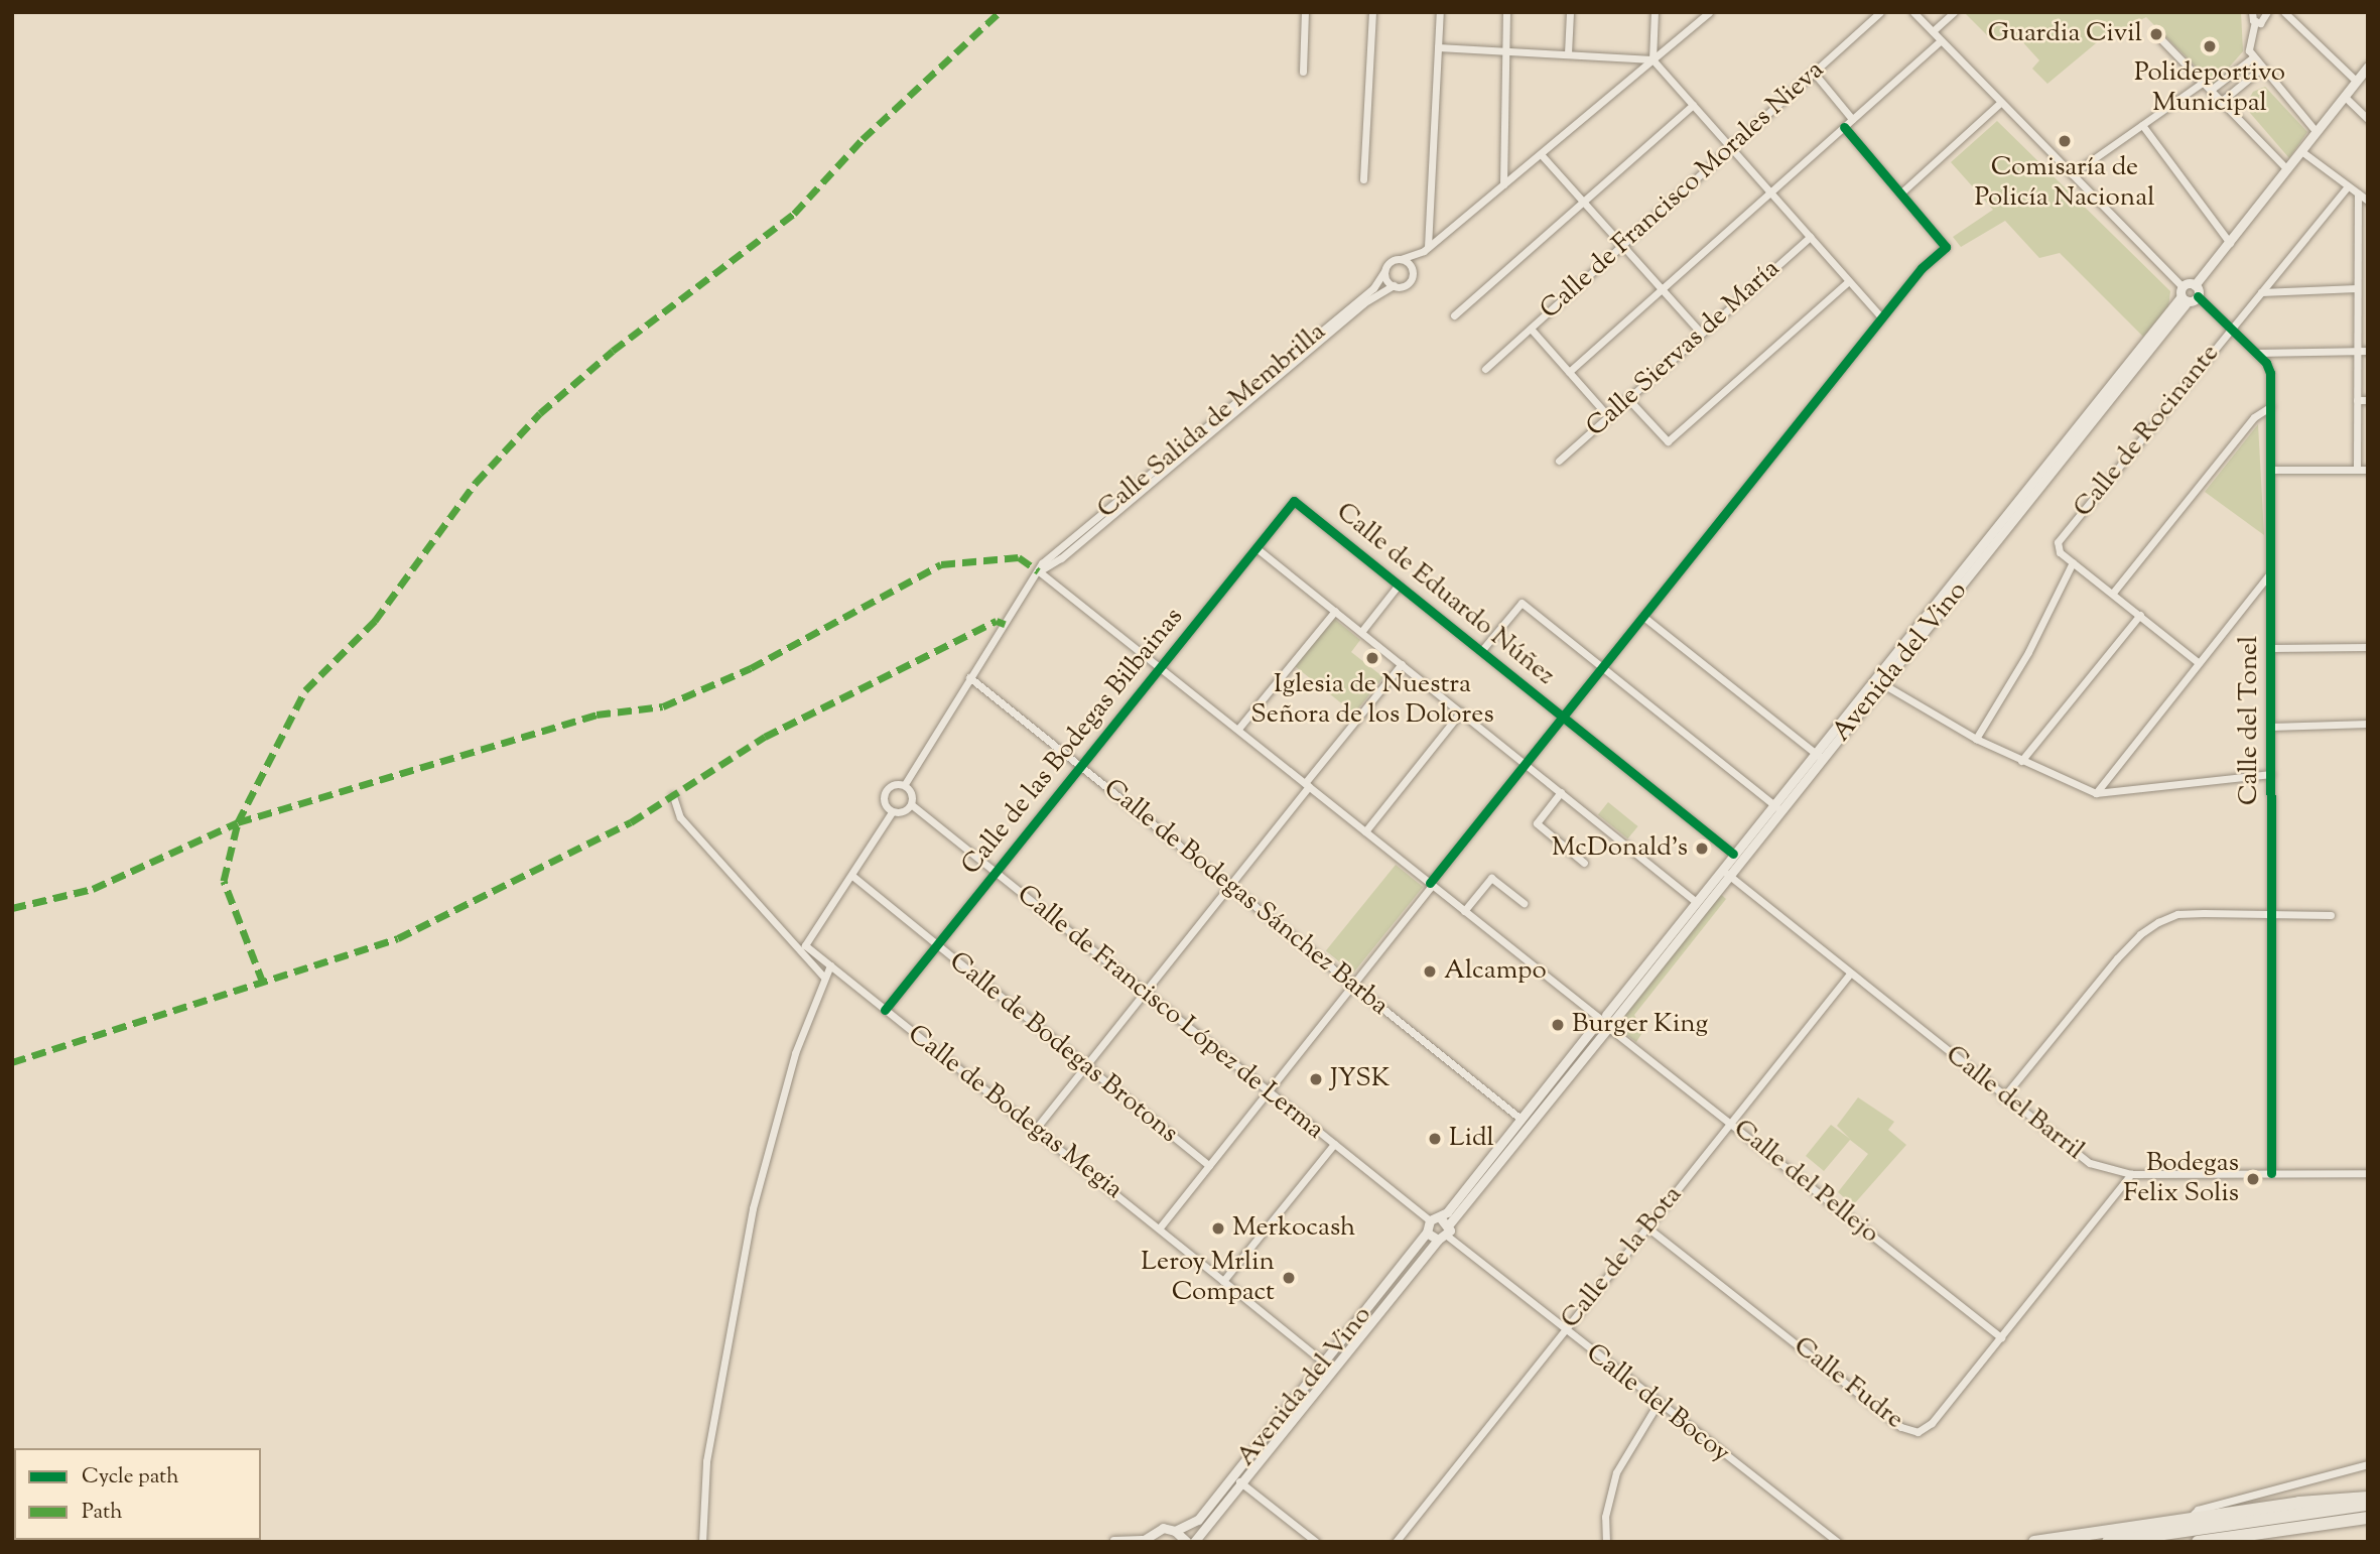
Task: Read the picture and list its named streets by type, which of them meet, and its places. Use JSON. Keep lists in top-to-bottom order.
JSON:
{
  "streets": {
    "street": [
      "Calle de Francisco Morales Nieva",
      "Calle Siervas de María",
      "Calle Salida de Membrilla",
      "Calle de Rocinante",
      "Calle de Eduardo Núñez",
      "Avenida del Vino",
      "Calle del Tonel",
      "Calle de las Bodegas Bilbainas",
      "Calle de Bodegas Sánchez Barba",
      "Calle de Francisco López de Lerma",
      "Calle de Bodegas Brotons",
      "Calle del Barril",
      "Calle de Bodegas Megia",
      "Calle del Pellejo",
      "Calle de la Bota",
      "Calle Fudre",
      "Calle del Bocoy"
    ]
  },
  "crossings": [
    ["Calle Salida de Membrilla", "Calle de Bodegas Sánchez Barba"],
    ["Calle Salida de Membrilla", "Calle de Francisco López de Lerma"],
    ["Calle Salida de Membrilla", "Calle del Pellejo"],
    ["Calle de Rocinante", "Calle del Tonel"],
    ["Calle de Eduardo Núñez", "Avenida del Vino"],
    ["Calle de Eduardo Núñez", "Calle de las Bodegas Bilbainas"],
    ["Avenida del Vino", "Calle de Bodegas Sánchez Barba"],
    ["Avenida del Vino", "Calle del Barril"],
    ["Avenida del Vino", "Calle de Bodegas Megia"],
    ["Avenida del Vino", "Calle del Pellejo"],
    ["Avenida del Vino", "Calle del Bocoy"],
    ["Calle del Tonel", "Calle del Barril"],
    ["Calle de las Bodegas Bilbainas", "Calle de Bodegas Sánchez Barba"],
    ["Calle de las Bodegas Bilbainas", "Calle de Francisco López de Lerma"],
    ["Calle de las Bodegas Bilbainas", "Calle de Bodegas Brotons"],
    ["Calle de las Bodegas Bilbainas", "Calle de Bodegas Megia"],
    ["Calle de las Bodegas Bilbainas", "Calle del Pellejo"],
    ["Calle de Bodegas Brotons", "Calle de Bodegas Megia"],
    ["Calle del Barril", "Calle de la Bota"],
    ["Calle del Barril", "Calle Fudre"],
    ["Calle del Pellejo", "Calle de la Bota"],
    ["Calle del Pellejo", "Calle Fudre"],
    ["Calle de la Bota", "Calle Fudre"],
    ["Calle de la Bota", "Calle del Bocoy"]
  ],
  "places": [
    "Guardia Civil",
    "Polideportivo Municipal",
    "Comisaría de Policía Nacional",
    "Iglesia de Nuestra Señora de los Dolores",
    "McDonald's",
    "Alcampo",
    "Burger King",
    "JYSK",
    "Lidl",
    "Bodegas Felix Solis",
    "Merkocash",
    "Leroy Mrlin Compact"
  ],
  "legend": ["Cycle path", "Path"]
}
